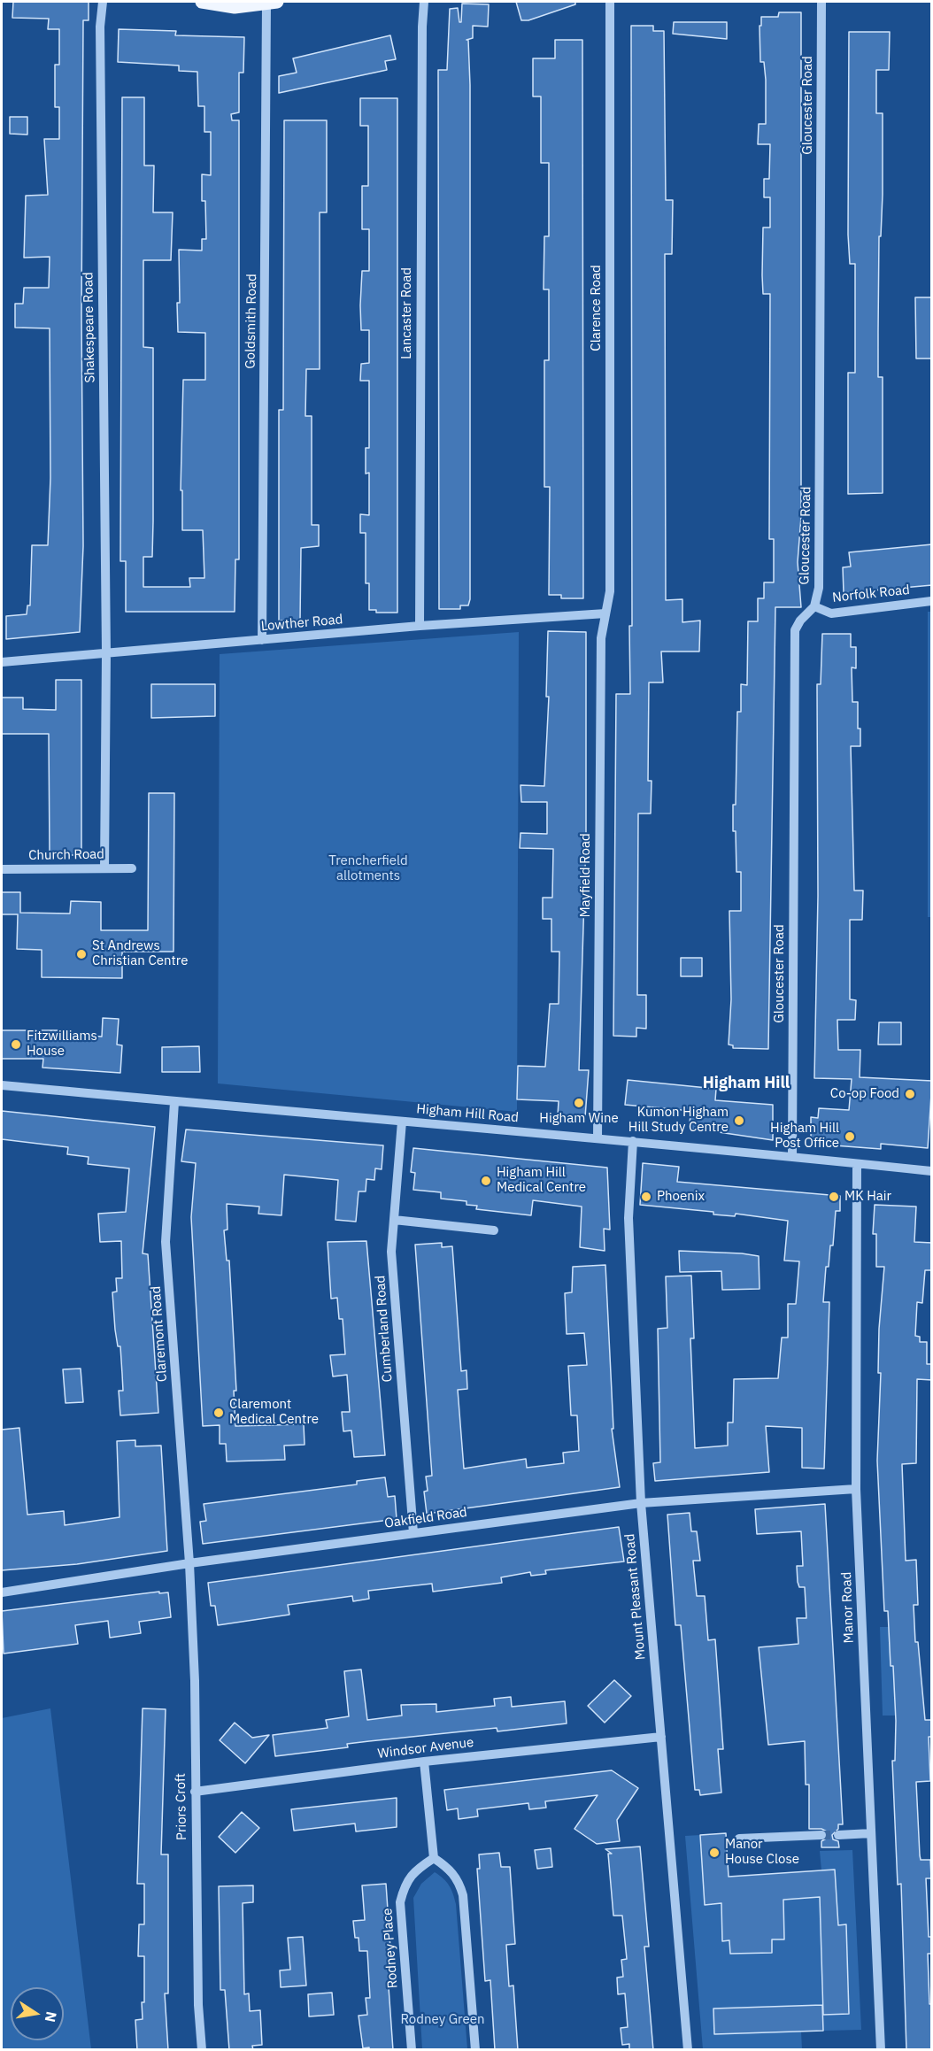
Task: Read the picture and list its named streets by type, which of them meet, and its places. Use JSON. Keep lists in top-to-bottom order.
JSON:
{
  "streets": {
    "street": [
      "Gloucester Road",
      "Clarence Road",
      "Lancaster Road",
      "Goldsmith Road",
      "Shakespeare Road",
      "Norfolk Road",
      "Lowther Road",
      "Church Road",
      "Mayfield Road",
      "Higham Hill Road",
      "Cumberland Road",
      "Claremont Road",
      "Oakfield Road",
      "Mount Pleasant Road",
      "Manor Road",
      "Windsor Avenue",
      "Priors Croft",
      "Rodney Place"
    ]
  },
  "crossings": [
    ["Gloucester Road", "Norfolk Road"],
    ["Gloucester Road", "Higham Hill Road"],
    ["Clarence Road", "Lowther Road"],
    ["Clarence Road", "Mayfield Road"],
    ["Lancaster Road", "Lowther Road"],
    ["Goldsmith Road", "Lowther Road"],
    ["Shakespeare Road", "Lowther Road"],
    ["Shakespeare Road", "Church Road"],
    ["Lowther Road", "Mayfield Road"],
    ["Mayfield Road", "Higham Hill Road"],
    ["Higham Hill Road", "Cumberland Road"],
    ["Higham Hill Road", "Claremont Road"],
    ["Higham Hill Road", "Mount Pleasant Road"],
    ["Higham Hill Road", "Manor Road"],
    ["Cumberland Road", "Oakfield Road"],
    ["Claremont Road", "Oakfield Road"],
    ["Claremont Road", "Priors Croft"],
    ["Oakfield Road", "Mount Pleasant Road"],
    ["Oakfield Road", "Manor Road"],
    ["Oakfield Road", "Priors Croft"],
    ["Mount Pleasant Road", "Windsor Avenue"],
    ["Windsor Avenue", "Priors Croft"]
  ],
  "districts": ["Higham Hill"],
  "parks": ["Trencherfield allotments", "Rodney Green"],
  "places": [
    "St Andrews Christian Centre",
    "Fitzwilliams House",
    "Co-op Food",
    "Higham Wine",
    "Kumon Higham Hill Study Centre",
    "Higham Hill Post Office",
    "Higham Hill Medical Centre",
    "Phoenix",
    "MK Hair",
    "Claremont Medical Centre",
    "Manor House Close"
  ],
  "north": "right"
}
